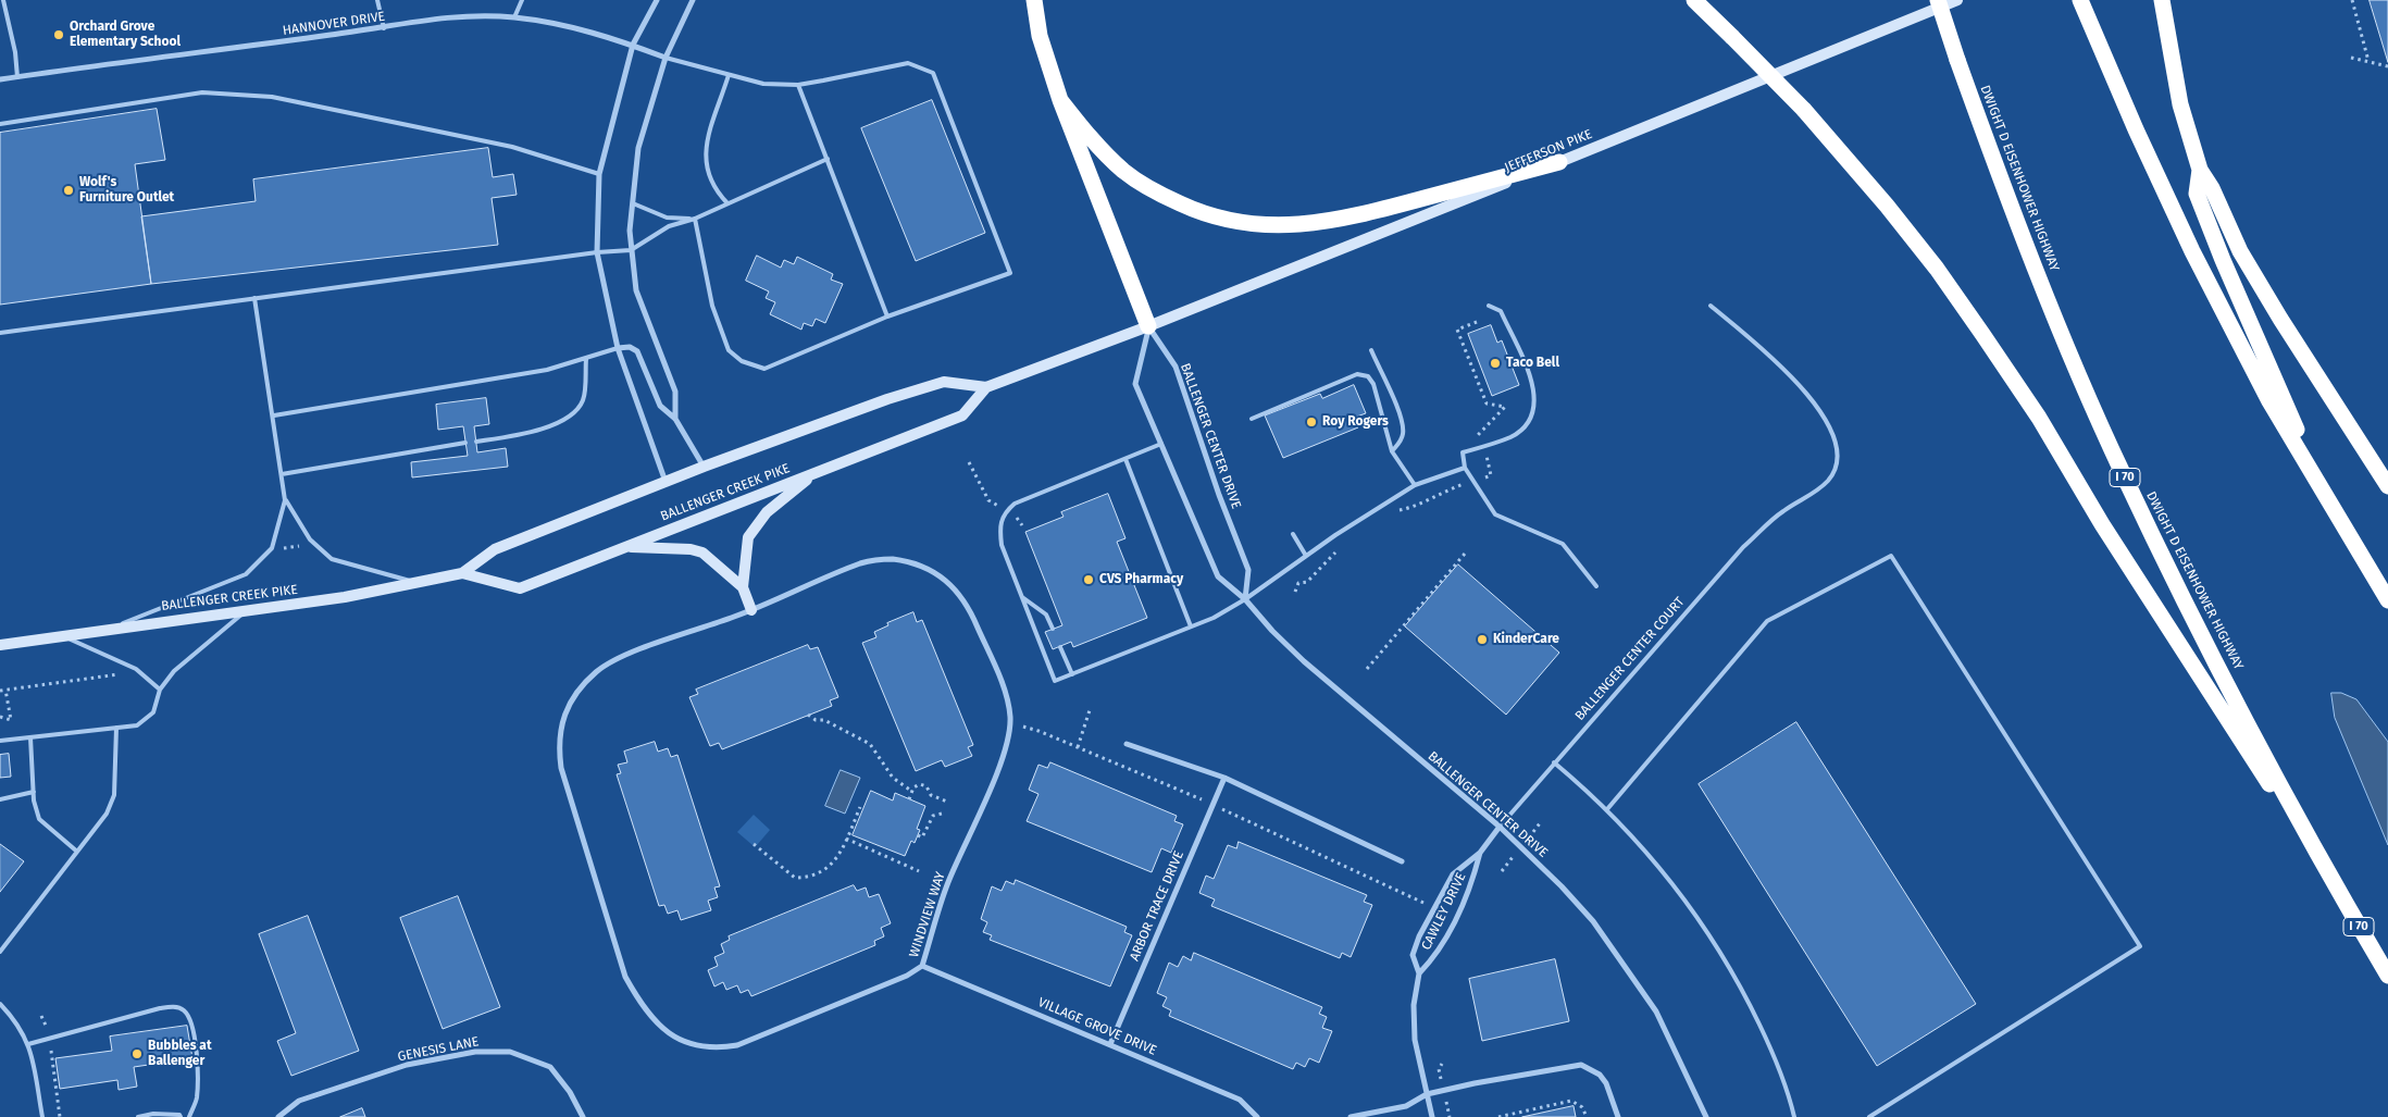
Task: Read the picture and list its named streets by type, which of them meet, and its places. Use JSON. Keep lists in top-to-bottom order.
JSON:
{
  "streets": {
    "highway": ["DWIGHT D EISENHOWER HIGHWAY", "I 70"],
    "main road": ["JEFFERSON PIKE", "BALLENGER CREEK PIKE"],
    "street": [
      "HANNOVER DRIVE",
      "BALLENGER CENTER DRIVE",
      "ARBOR TRACE DRIVE",
      "CAWLEY DRIVE",
      "WINDVIEW WAY",
      "VILLAGE GROVE DRIVE",
      "GENESIS LANE"
    ],
    "lane": ["BALLENGER CENTER COURT"]
  },
  "crossings": [
    ["JEFFERSON PIKE", "BALLENGER CENTER DRIVE"],
    ["JEFFERSON PIKE", "BALLENGER CREEK PIKE"],
    ["BALLENGER CENTER DRIVE", "BALLENGER CREEK PIKE"],
    ["BALLENGER CENTER DRIVE", "BALLENGER CENTER COURT"],
    ["BALLENGER CENTER DRIVE", "CAWLEY DRIVE"],
    ["BALLENGER CENTER COURT", "CAWLEY DRIVE"],
    ["ARBOR TRACE DRIVE", "VILLAGE GROVE DRIVE"],
    ["WINDVIEW WAY", "VILLAGE GROVE DRIVE"]
  ],
  "places": [
    "Orchard Grove Elementary School",
    "Wolf's Furniture Outlet",
    "Taco Bell",
    "Roy Rogers",
    "CVS Pharmacy",
    "KinderCare",
    "Bubbles at Ballenger"
  ]
}
